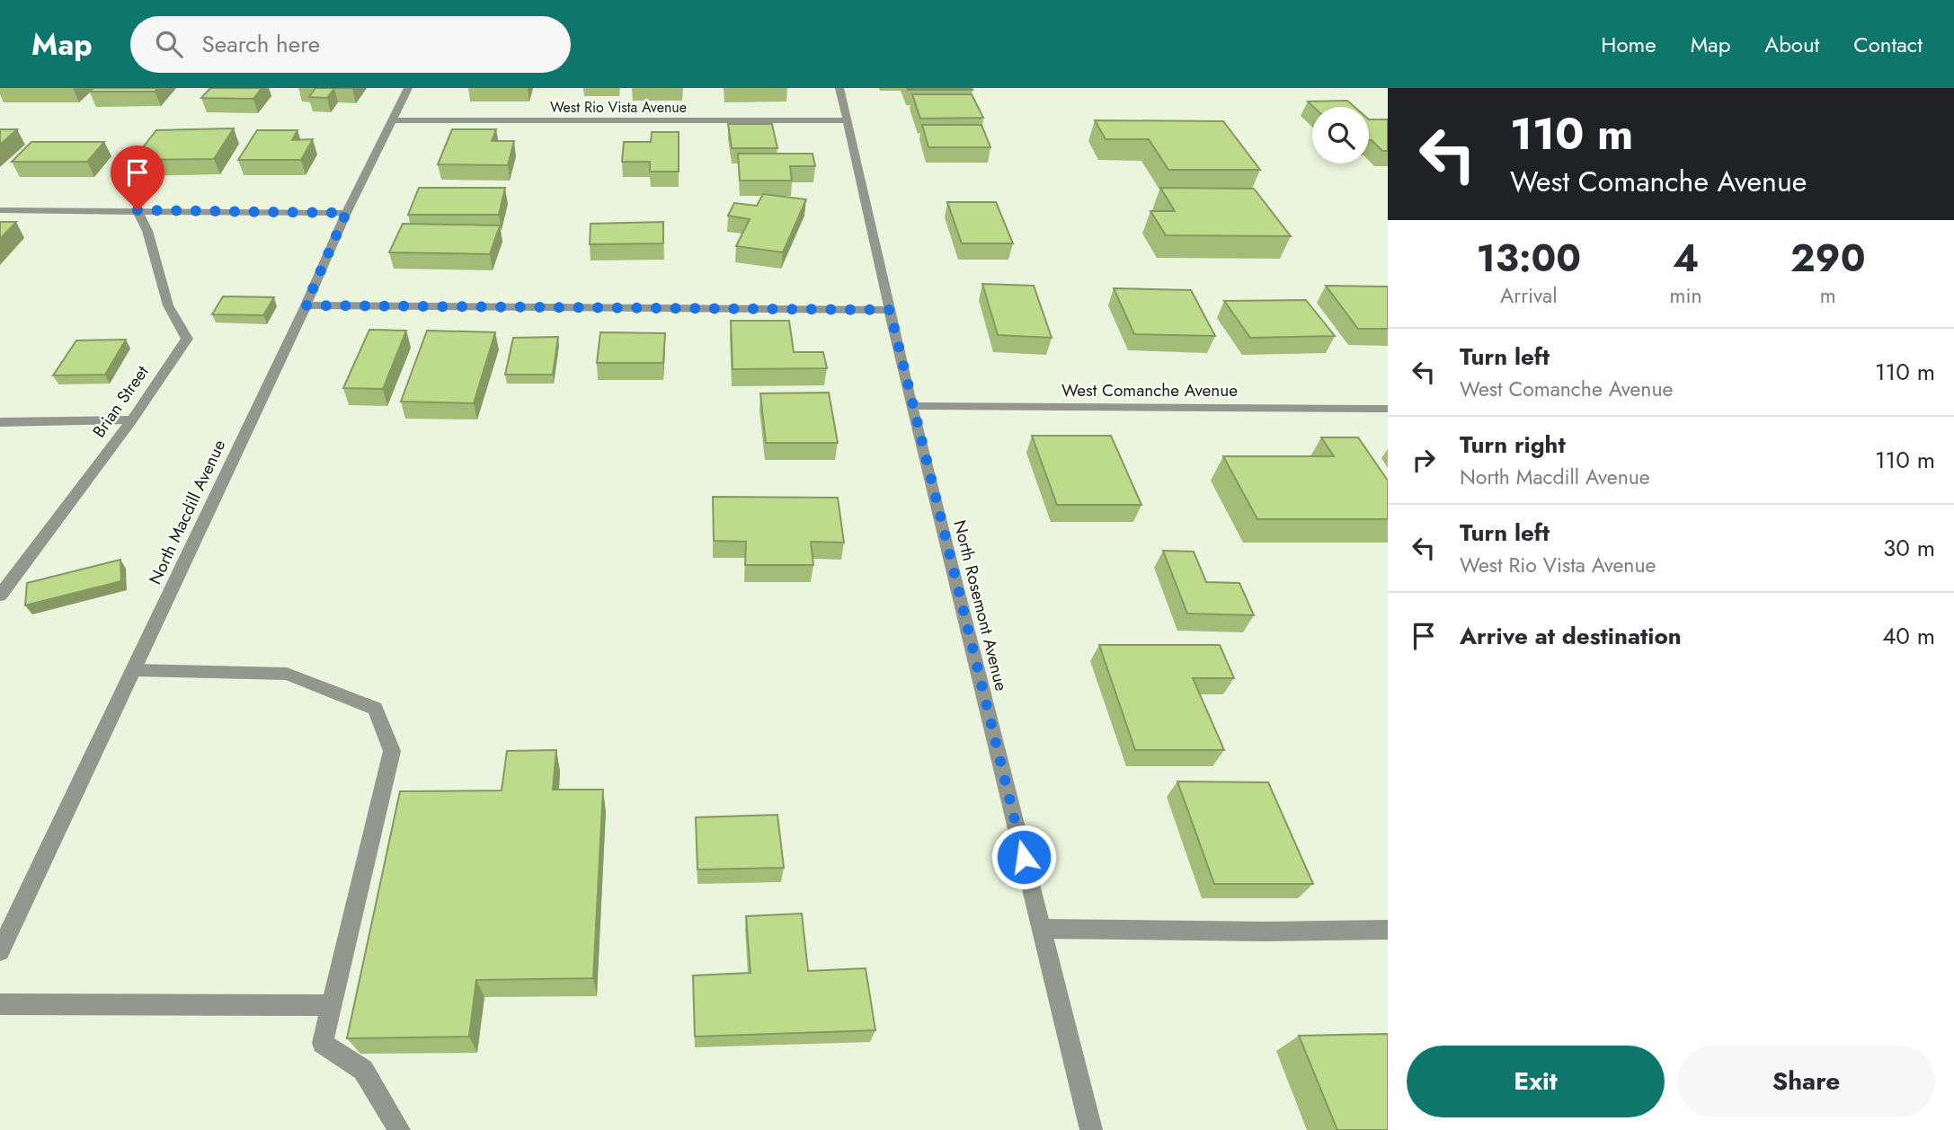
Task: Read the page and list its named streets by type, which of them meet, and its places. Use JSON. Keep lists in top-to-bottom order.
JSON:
{
  "streets": {
    "street": [
      "West Rio Vista Avenue",
      "West Comanche Avenue",
      "Brian Street",
      "North Macdill Avenue",
      "North Rosemont Avenue"
    ]
  },
  "crossings": [
    ["West Rio Vista Avenue", "North Macdill Avenue"],
    ["West Rio Vista Avenue", "North Rosemont Avenue"],
    ["West Comanche Avenue", "North Rosemont Avenue"]
  ],
  "page": {
    "header": "Map",
    "search": "Search here",
    "nav": [
      "Home",
      "Map",
      "About",
      "Contact"
    ],
    "turn": ["110 m", "West Comanche Avenue"],
    "eta": [
      "13:00",
      "Arrival",
      "4",
      "min",
      "290",
      "m"
    ],
    "list": [
      {
        "name": "Turn left",
        "note": "West Comanche Avenue",
        "value": "110 m"
      },
      {
        "name": "Turn right",
        "note": "North Macdill Avenue",
        "value": "110 m"
      },
      {
        "name": "Turn left",
        "note": "West Rio Vista Avenue",
        "value": "30 m"
      },
      {
        "name": "Arrive at destination",
        "value": "40 m"
      }
    ],
    "buttons": ["Exit", "Share"]
  }
}
